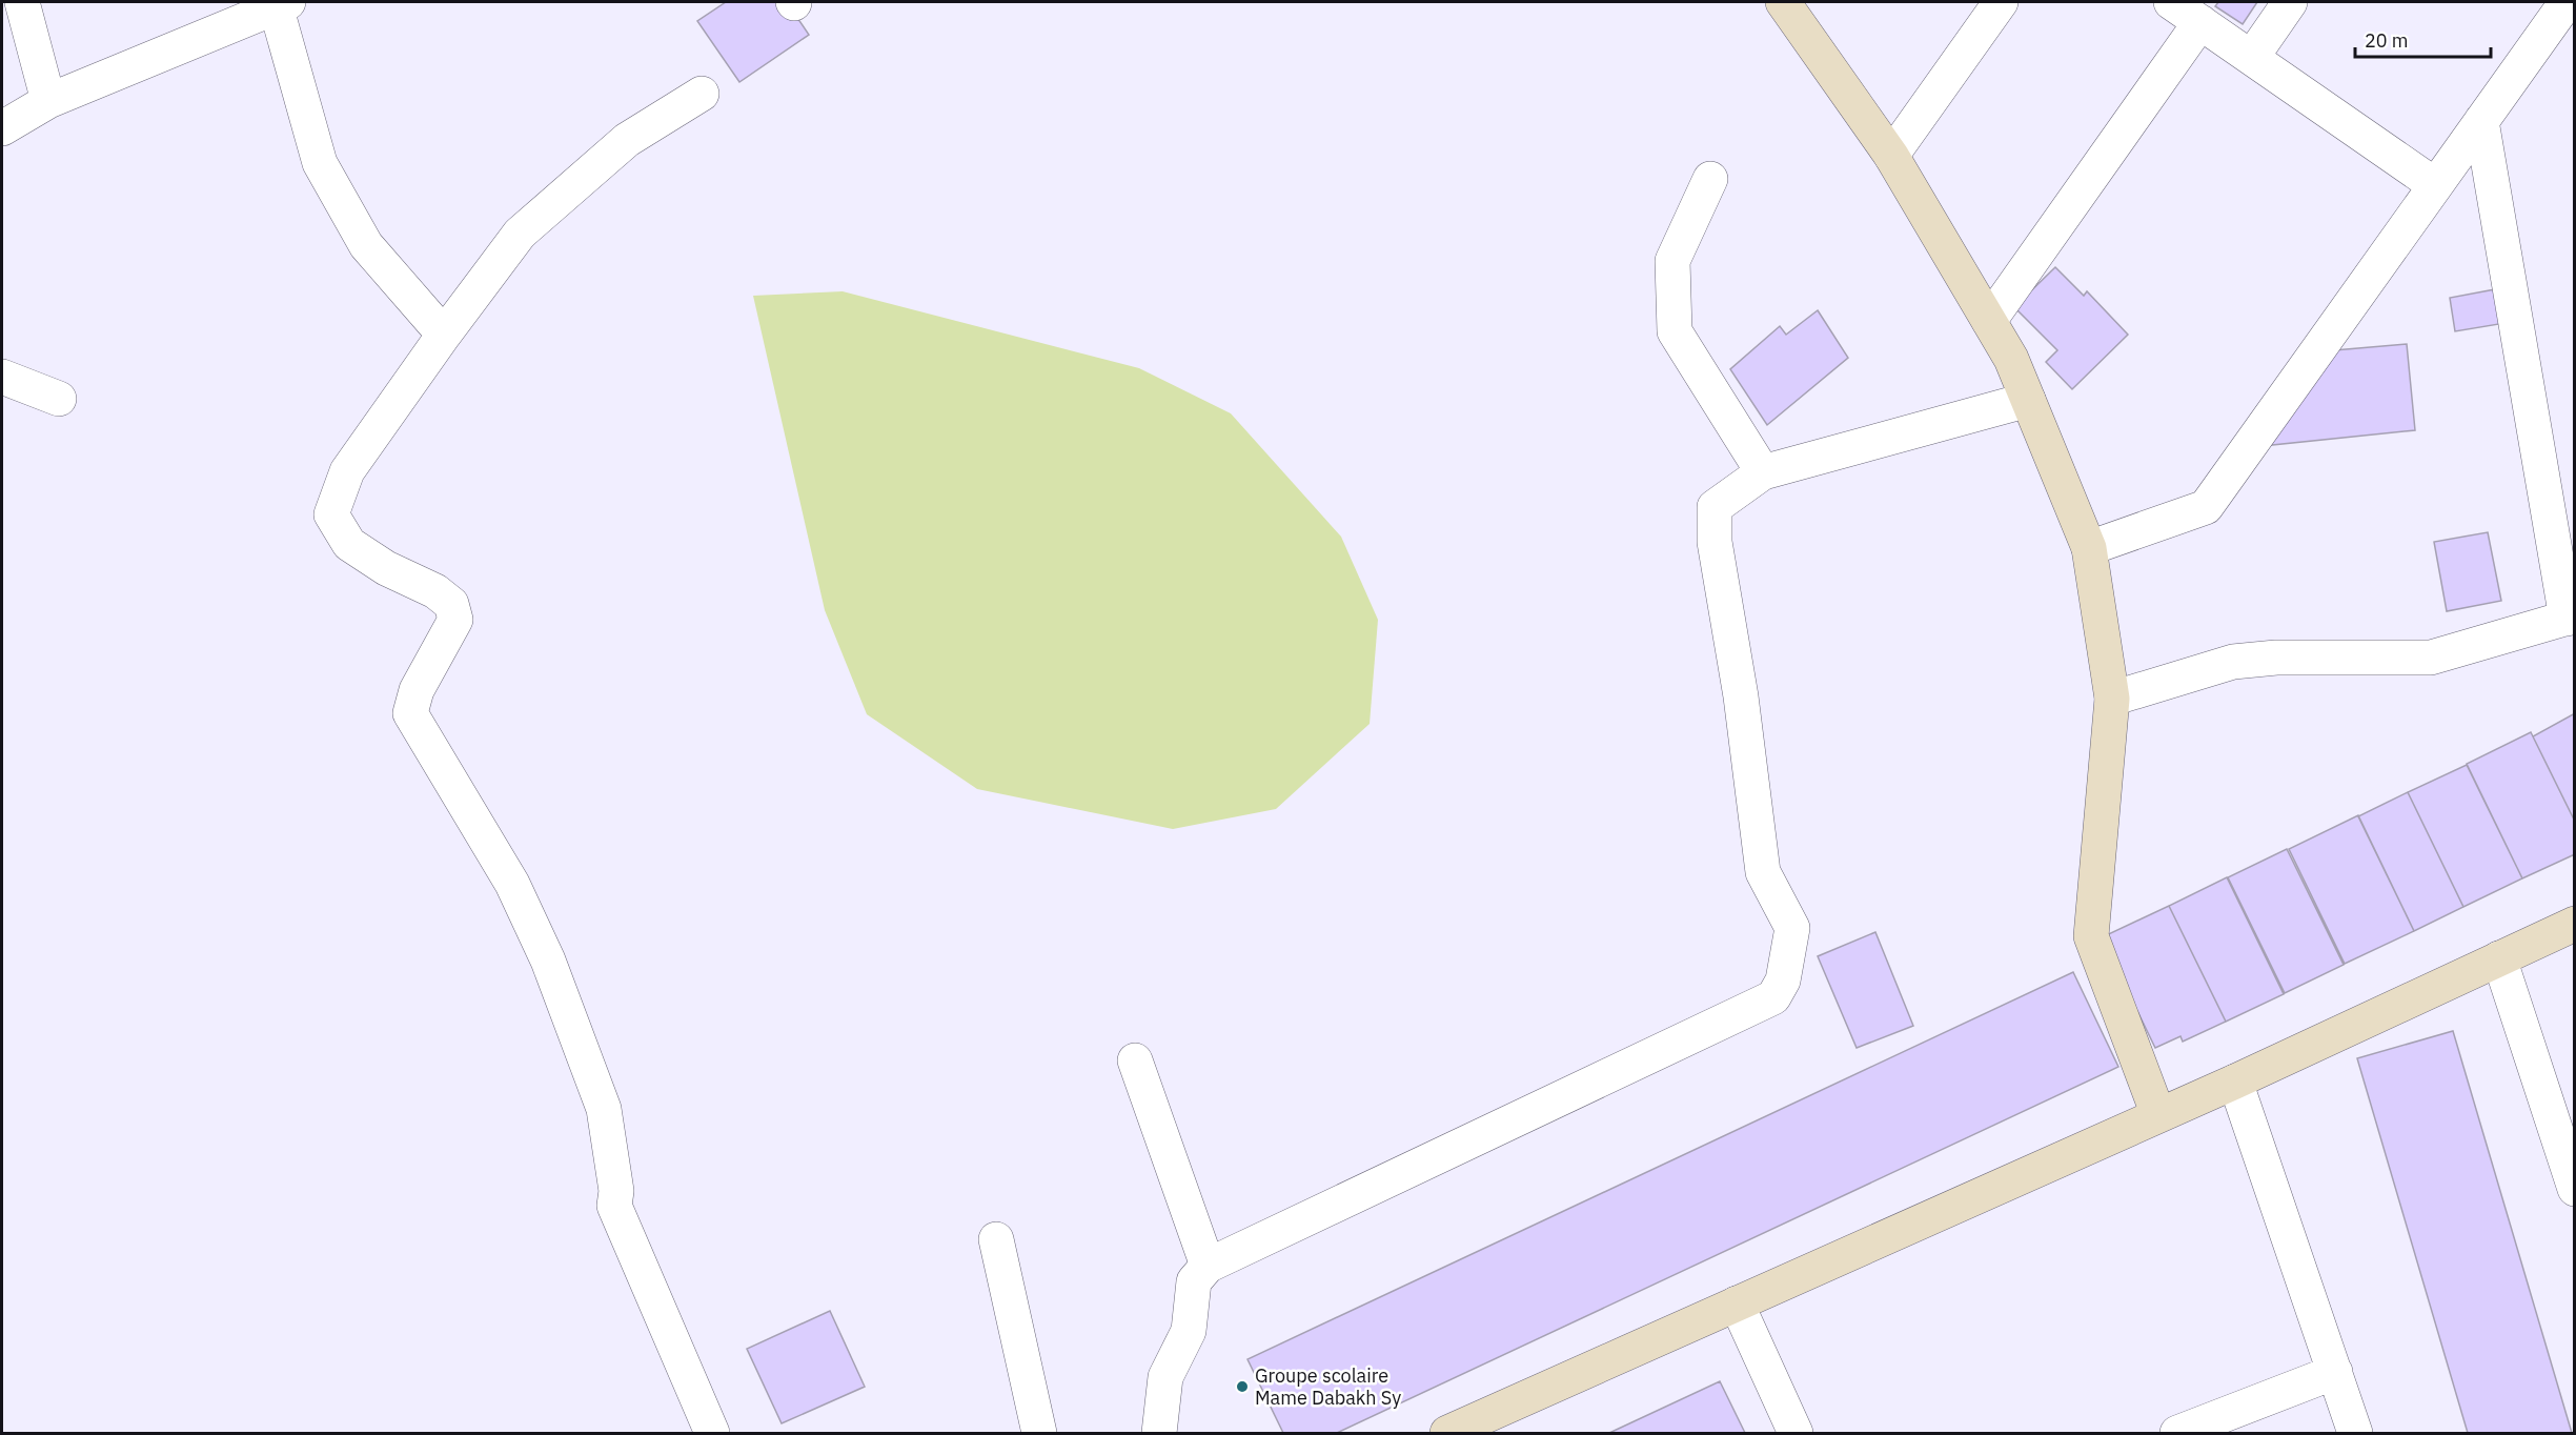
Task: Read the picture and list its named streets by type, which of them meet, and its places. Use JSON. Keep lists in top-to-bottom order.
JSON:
{
  "places": ["Groupe scolaire Mame Dabakh Sy"],
  "scale_bar": "20 m"
}
